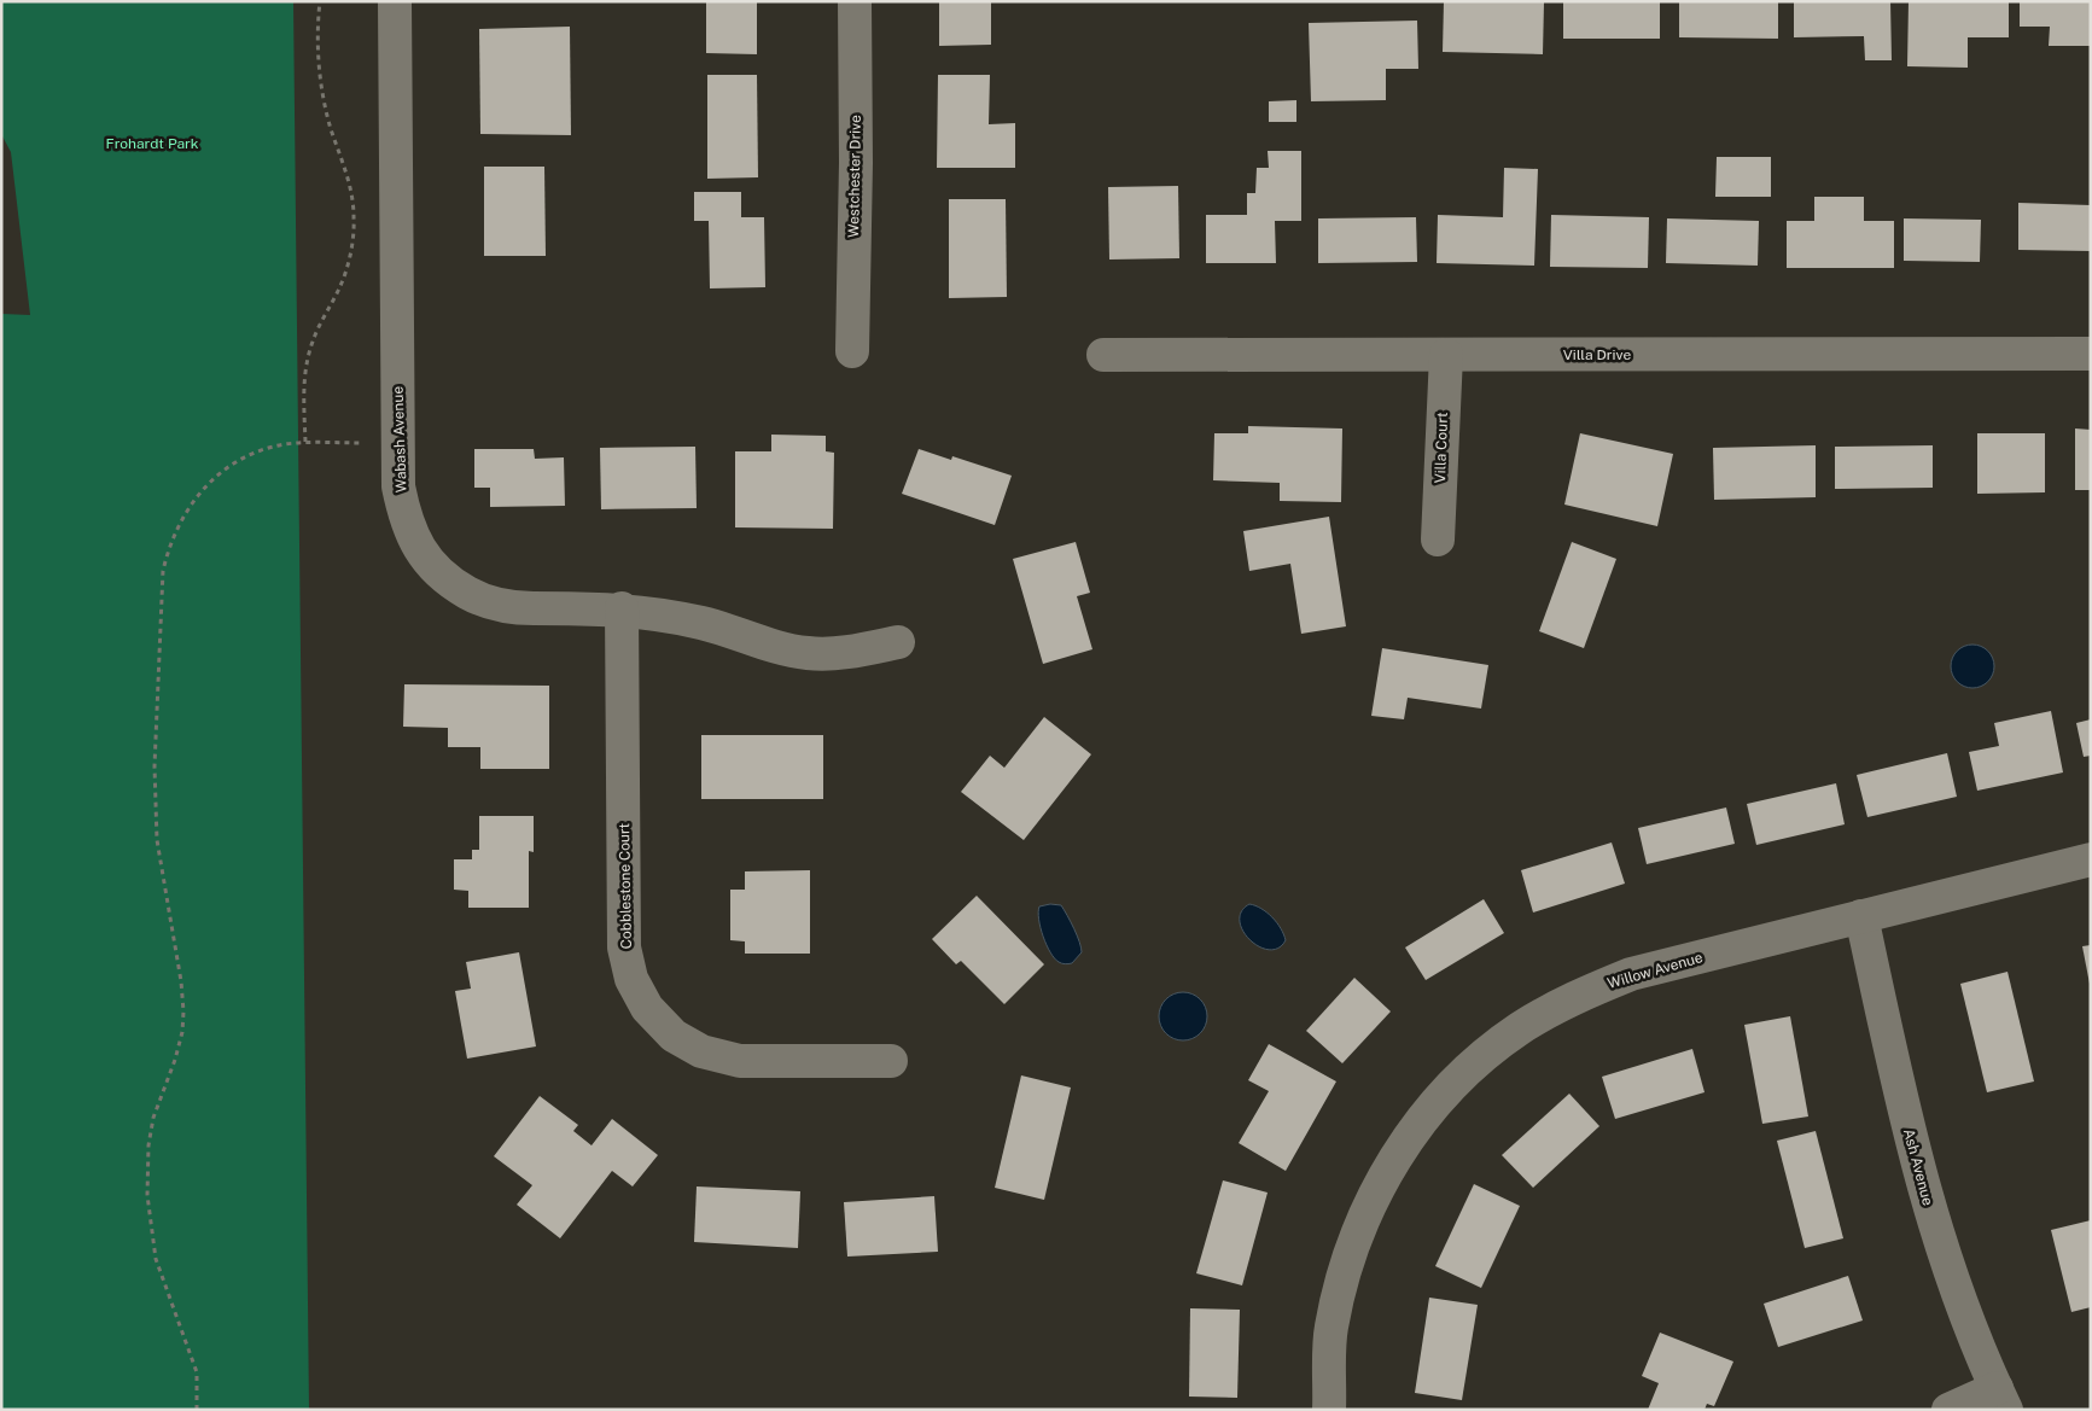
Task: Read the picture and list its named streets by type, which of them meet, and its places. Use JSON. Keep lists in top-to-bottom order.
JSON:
{
  "streets": {
    "street": [
      "Westchester Drive",
      "Villa Drive",
      "Wabash Avenue",
      "Villa Court",
      "Cobblestone Court",
      "Willow Avenue",
      "Ash Avenue"
    ]
  },
  "crossings": [
    ["Villa Drive", "Villa Court"],
    ["Wabash Avenue", "Cobblestone Court"],
    ["Willow Avenue", "Ash Avenue"]
  ],
  "parks": ["Frohardt Park"]
}
